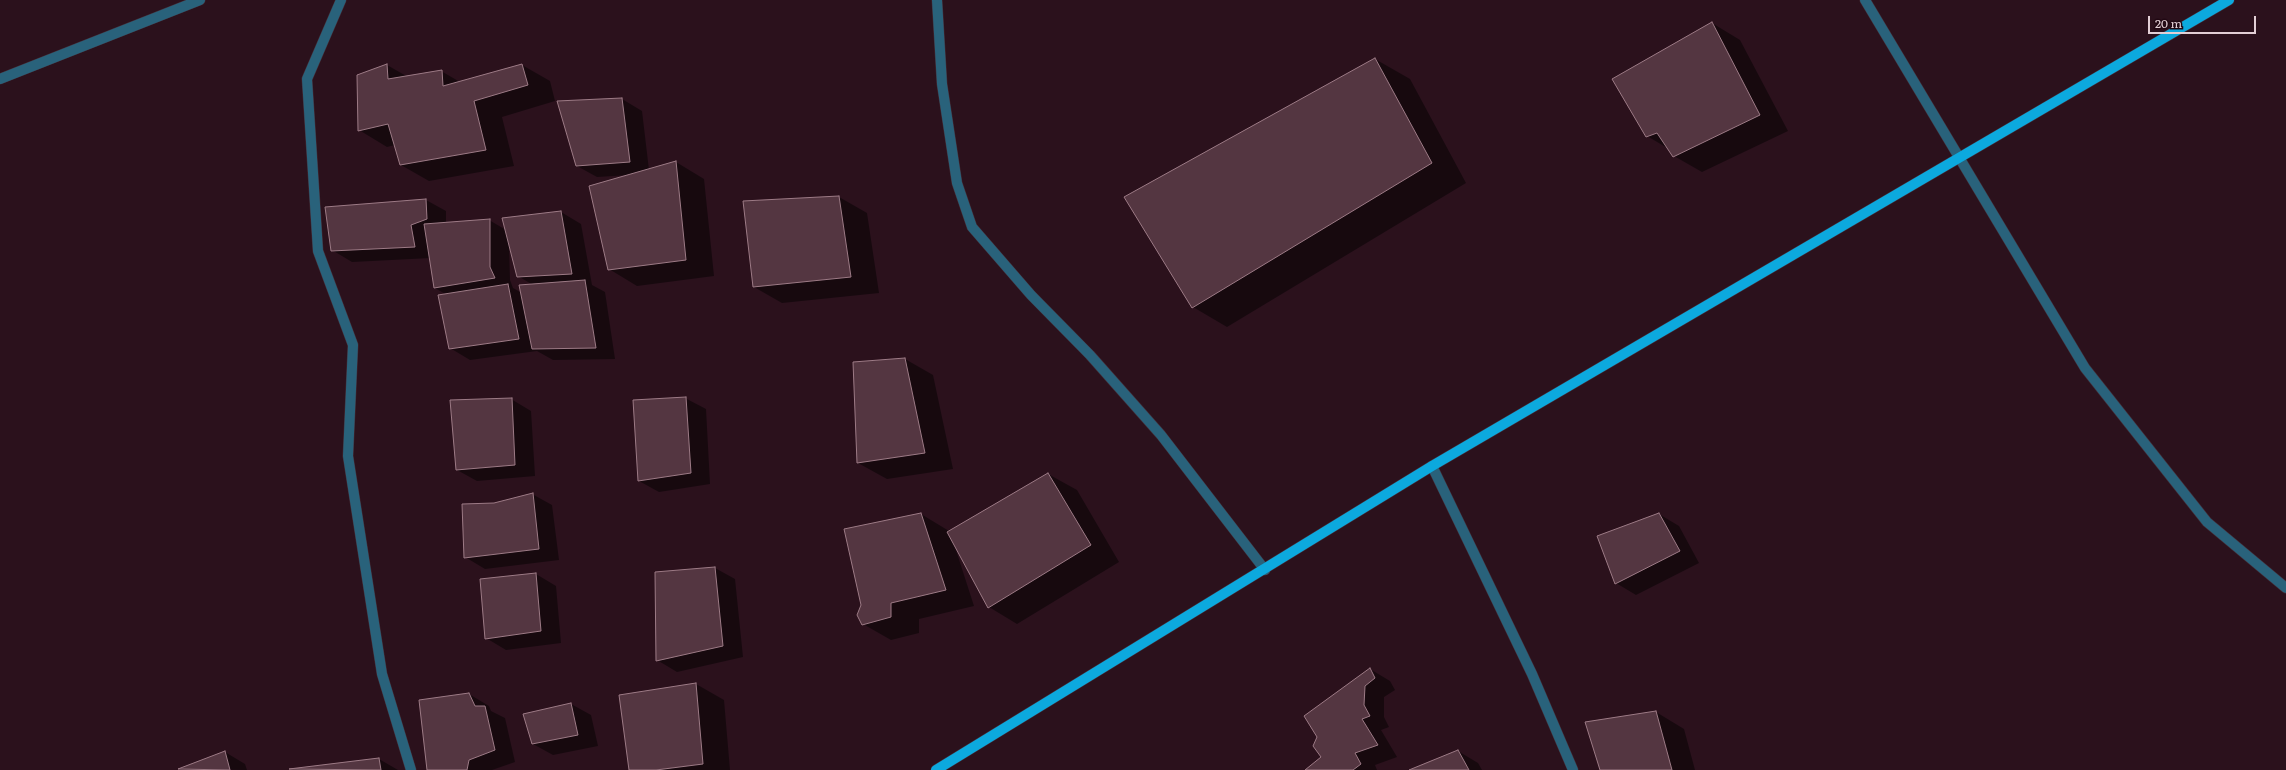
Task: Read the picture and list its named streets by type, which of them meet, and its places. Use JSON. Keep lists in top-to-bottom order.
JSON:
{
  "scale_bar": "20 m"
}
